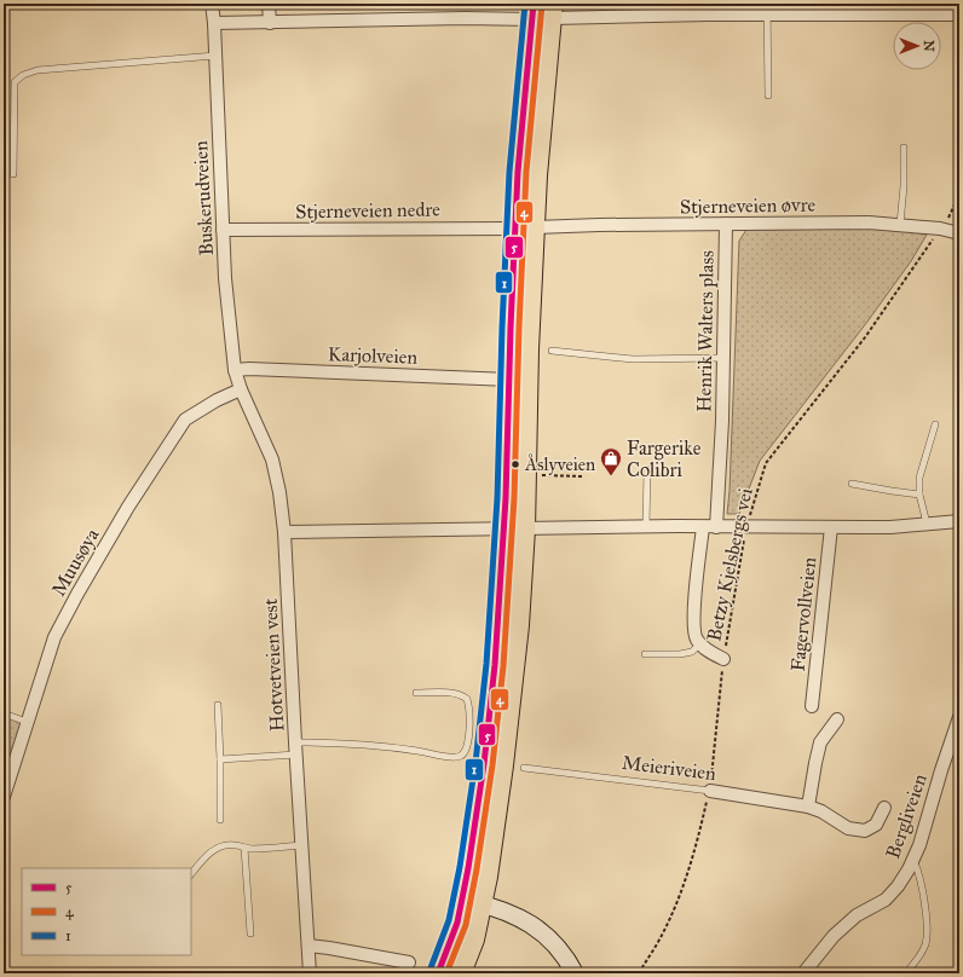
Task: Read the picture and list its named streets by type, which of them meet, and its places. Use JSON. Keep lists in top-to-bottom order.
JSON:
{
  "streets": {
    "street": [
      "Buskerudveien",
      "Stjerneveien øvre",
      "Stjerneveien nedre",
      "Henrik Walters plass",
      "Karjolveien",
      "Muusøya",
      "Fagervollveien",
      "Hotvetveien vest",
      "Meieriveien",
      "Bergliveien"
    ],
    "path": ["Betzy Kjelsbergs vei"]
  },
  "crossings": [
    ["Buskerudveien", "Stjerneveien nedre"],
    ["Buskerudveien", "Karjolveien"],
    ["Buskerudveien", "Muusøya"],
    ["Buskerudveien", "Hotvetveien vest"],
    ["Stjerneveien øvre", "Henrik Walters plass"],
    ["Stjerneveien øvre", "Betzy Kjelsbergs vei"],
    ["Muusøya", "Hotvetveien vest"],
    ["Betzy Kjelsbergs vei", "Meieriveien"]
  ],
  "places": {
    "other": ["Åslyveien"],
    "shop": ["Fargerike Colibri"]
  },
  "lines": ["transit line 5", "transit line 1", "transit line 4"],
  "legend": ["5", "4", "1"],
  "north": "right"
}
